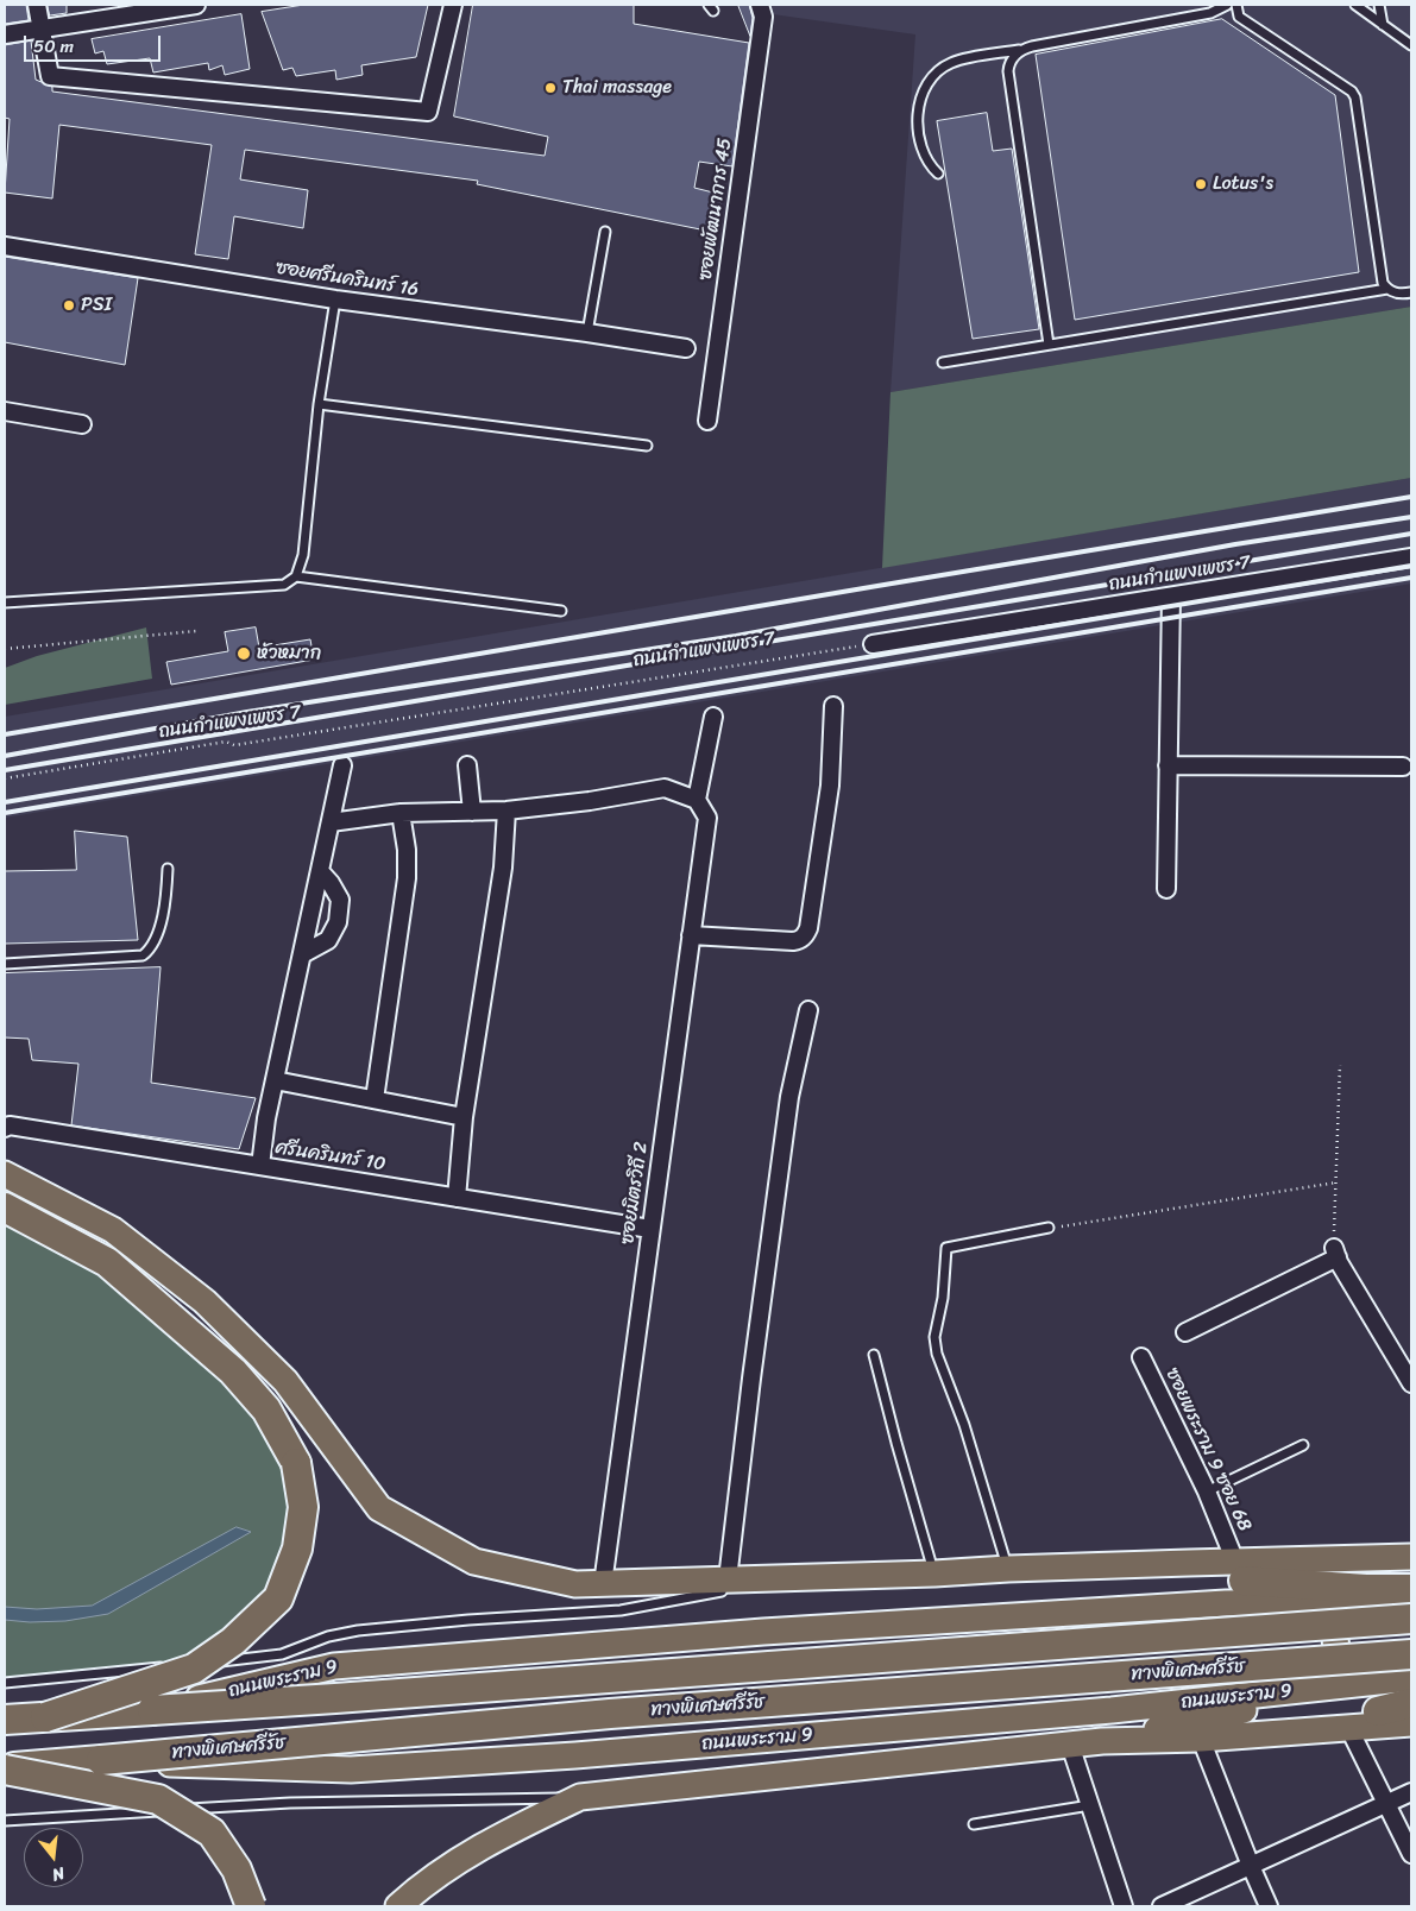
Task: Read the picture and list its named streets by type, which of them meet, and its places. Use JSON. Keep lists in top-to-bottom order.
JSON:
{
  "streets": {
    "highway": ["ทางพิเศษศรีรัช"],
    "main road": ["ถนนพระราม 9"],
    "street": [
      "ซอยพัฒนาการ 45",
      "ซอยศรีนครินทร์ 16",
      "ถนนกำแพงเพชร 7",
      "ศรีนครินทร์ 10",
      "ซอยมิตรวิถี 2",
      "ซอยพระราม 9 ซอย 68"
    ]
  },
  "crossings": [
    ["ศรีนครินทร์ 10", "ซอยมิตรวิถี 2"],
    ["ทางพิเศษศรีรัช", "ถนนพระราม 9"]
  ],
  "places": [
    "Thai massage",
    "Lotus's",
    "PSI",
    "หัวหมาก"
  ],
  "scale_bar": "50 m",
  "north": "bottom"
}
